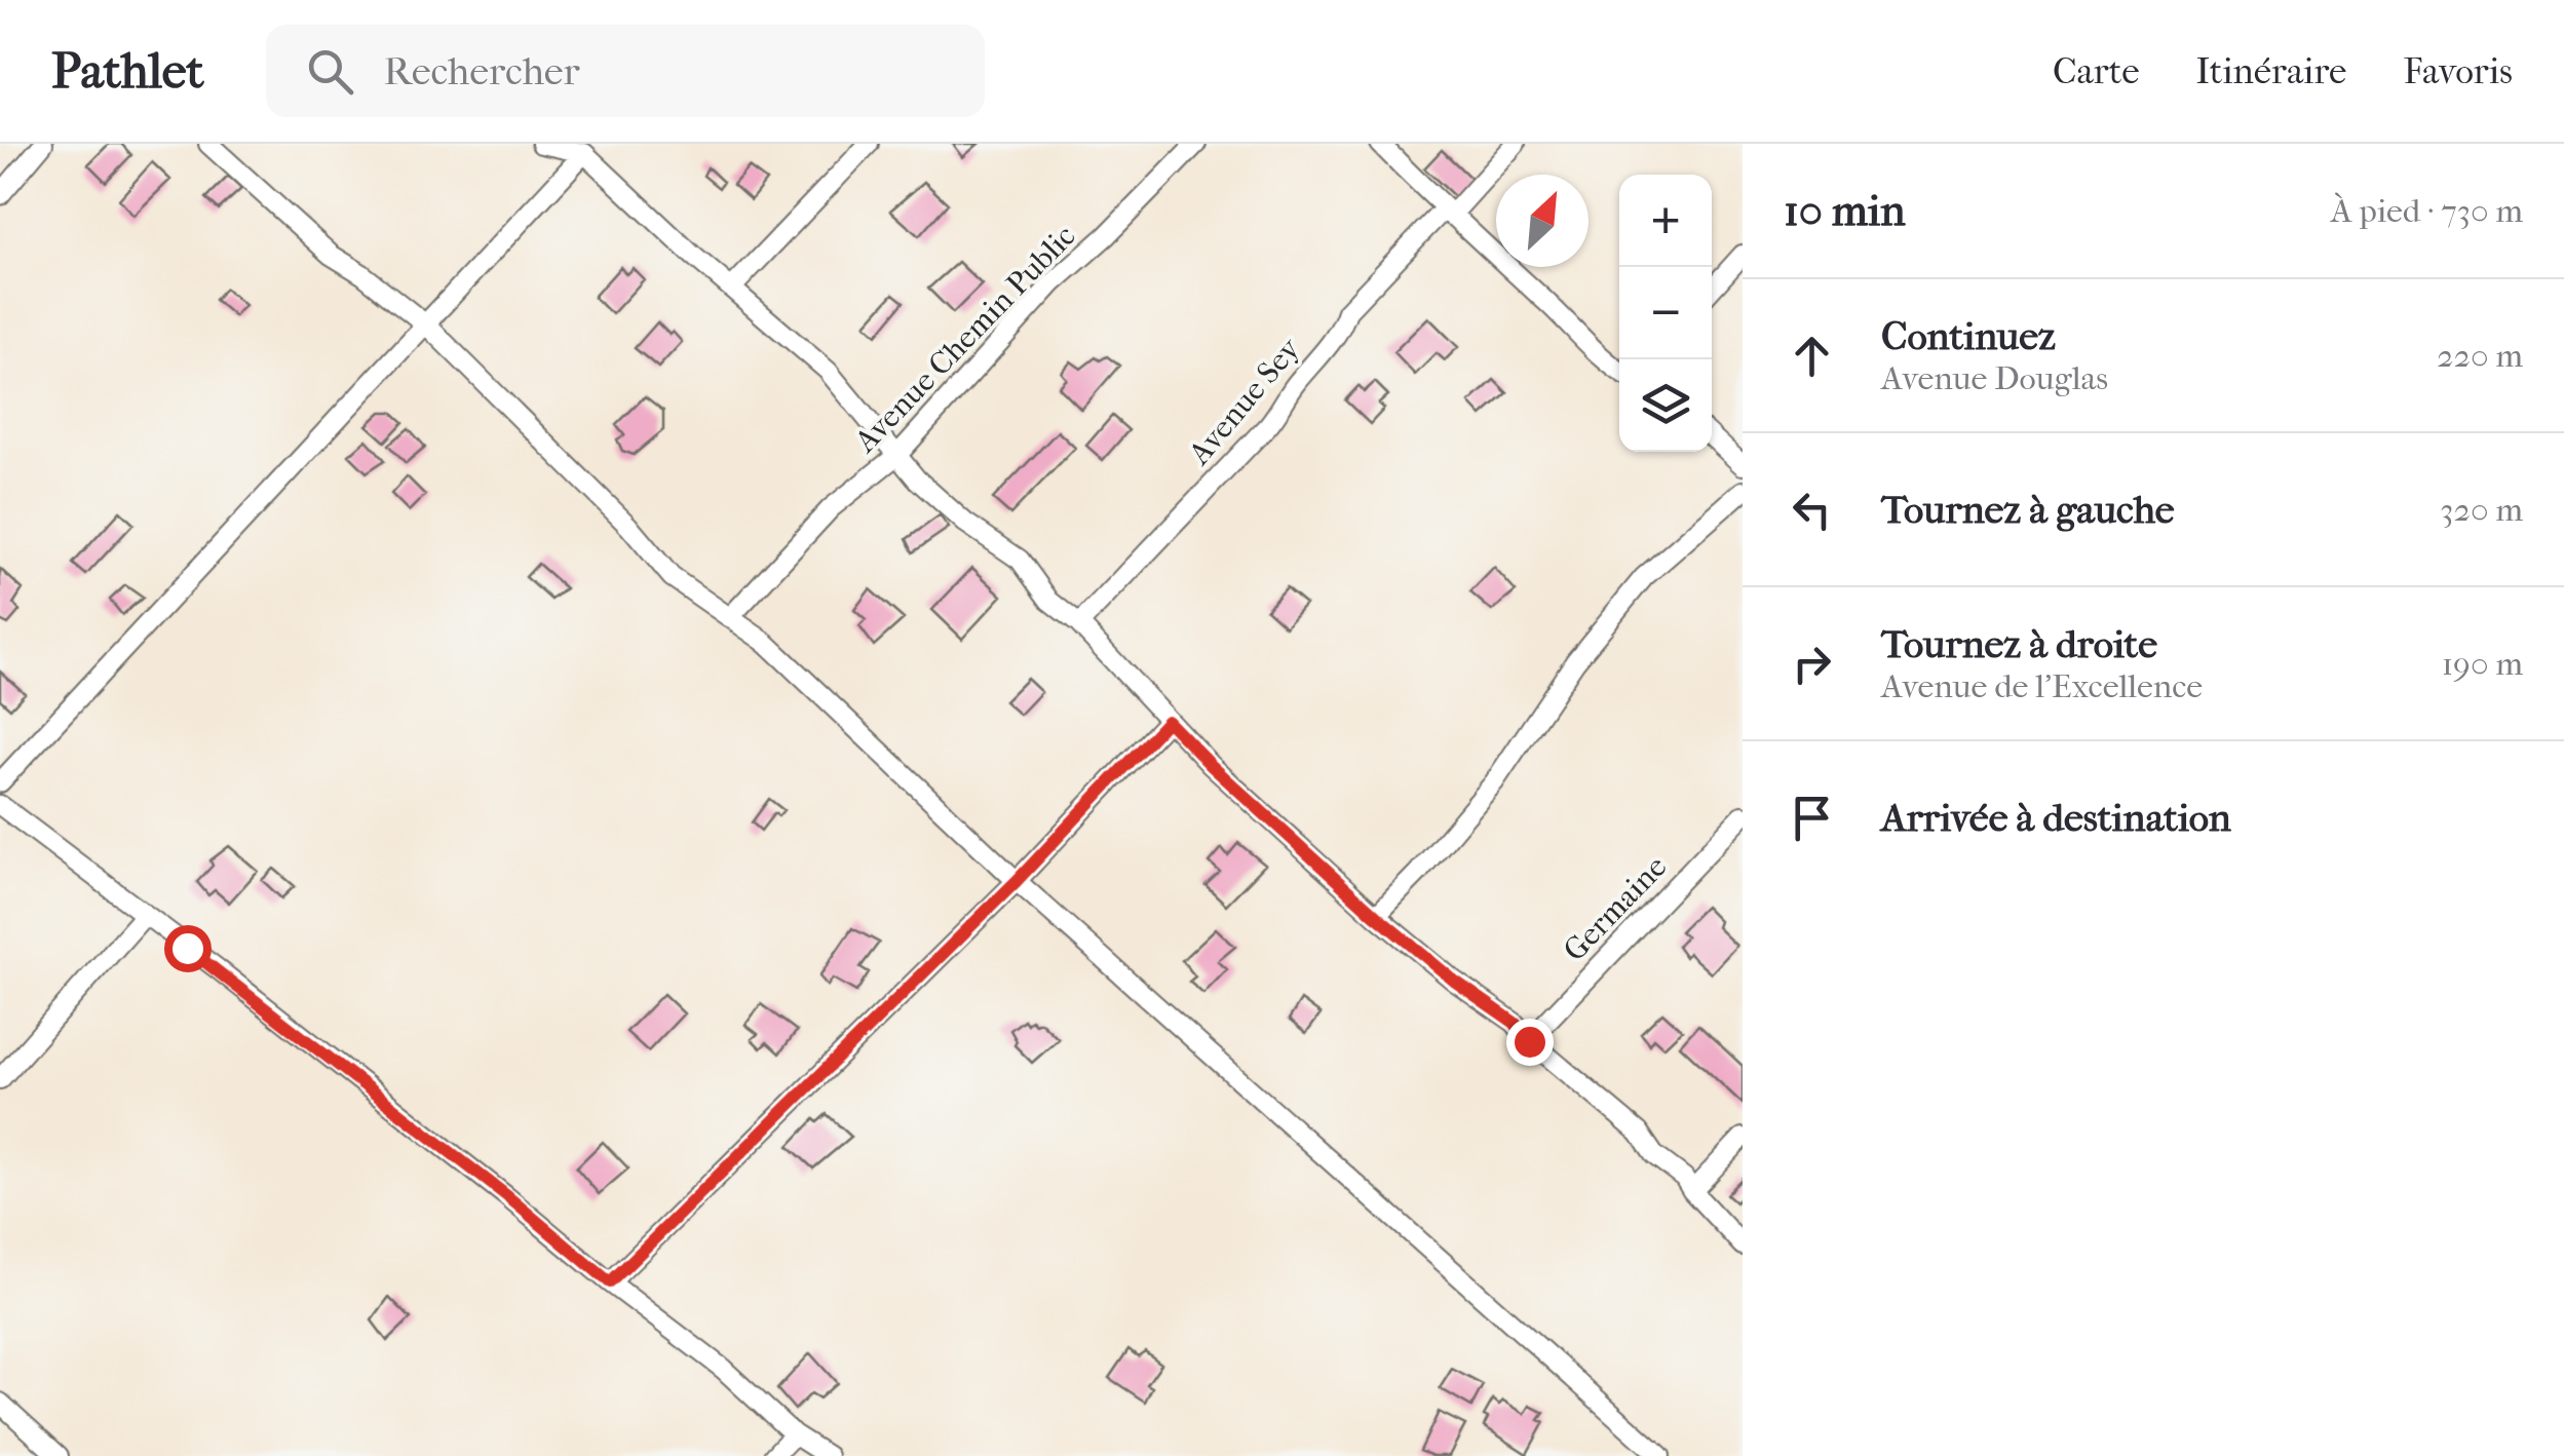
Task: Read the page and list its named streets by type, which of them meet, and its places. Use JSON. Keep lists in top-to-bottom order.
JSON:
{
  "streets": {
    "street": ["Avenue Chemin Public", "Avenue Sey", "Germaine"]
  },
  "north": "top right",
  "page": {
    "header": "Pathlet",
    "search": "Rechercher",
    "nav": ["Carte", "Itinéraire", "Favoris"],
    "heading": ["10 min", "À pied · 730 m"],
    "map_buttons": ["+", "−"],
    "list": [
      ["Continuez", "Avenue Douglas", "220 m"],
      ["Tournez à gauche", "320 m"],
      ["Tournez à droite", "Avenue de l'Excellence", "190 m"],
      "Arrivée à destination"
    ]
  }
}
